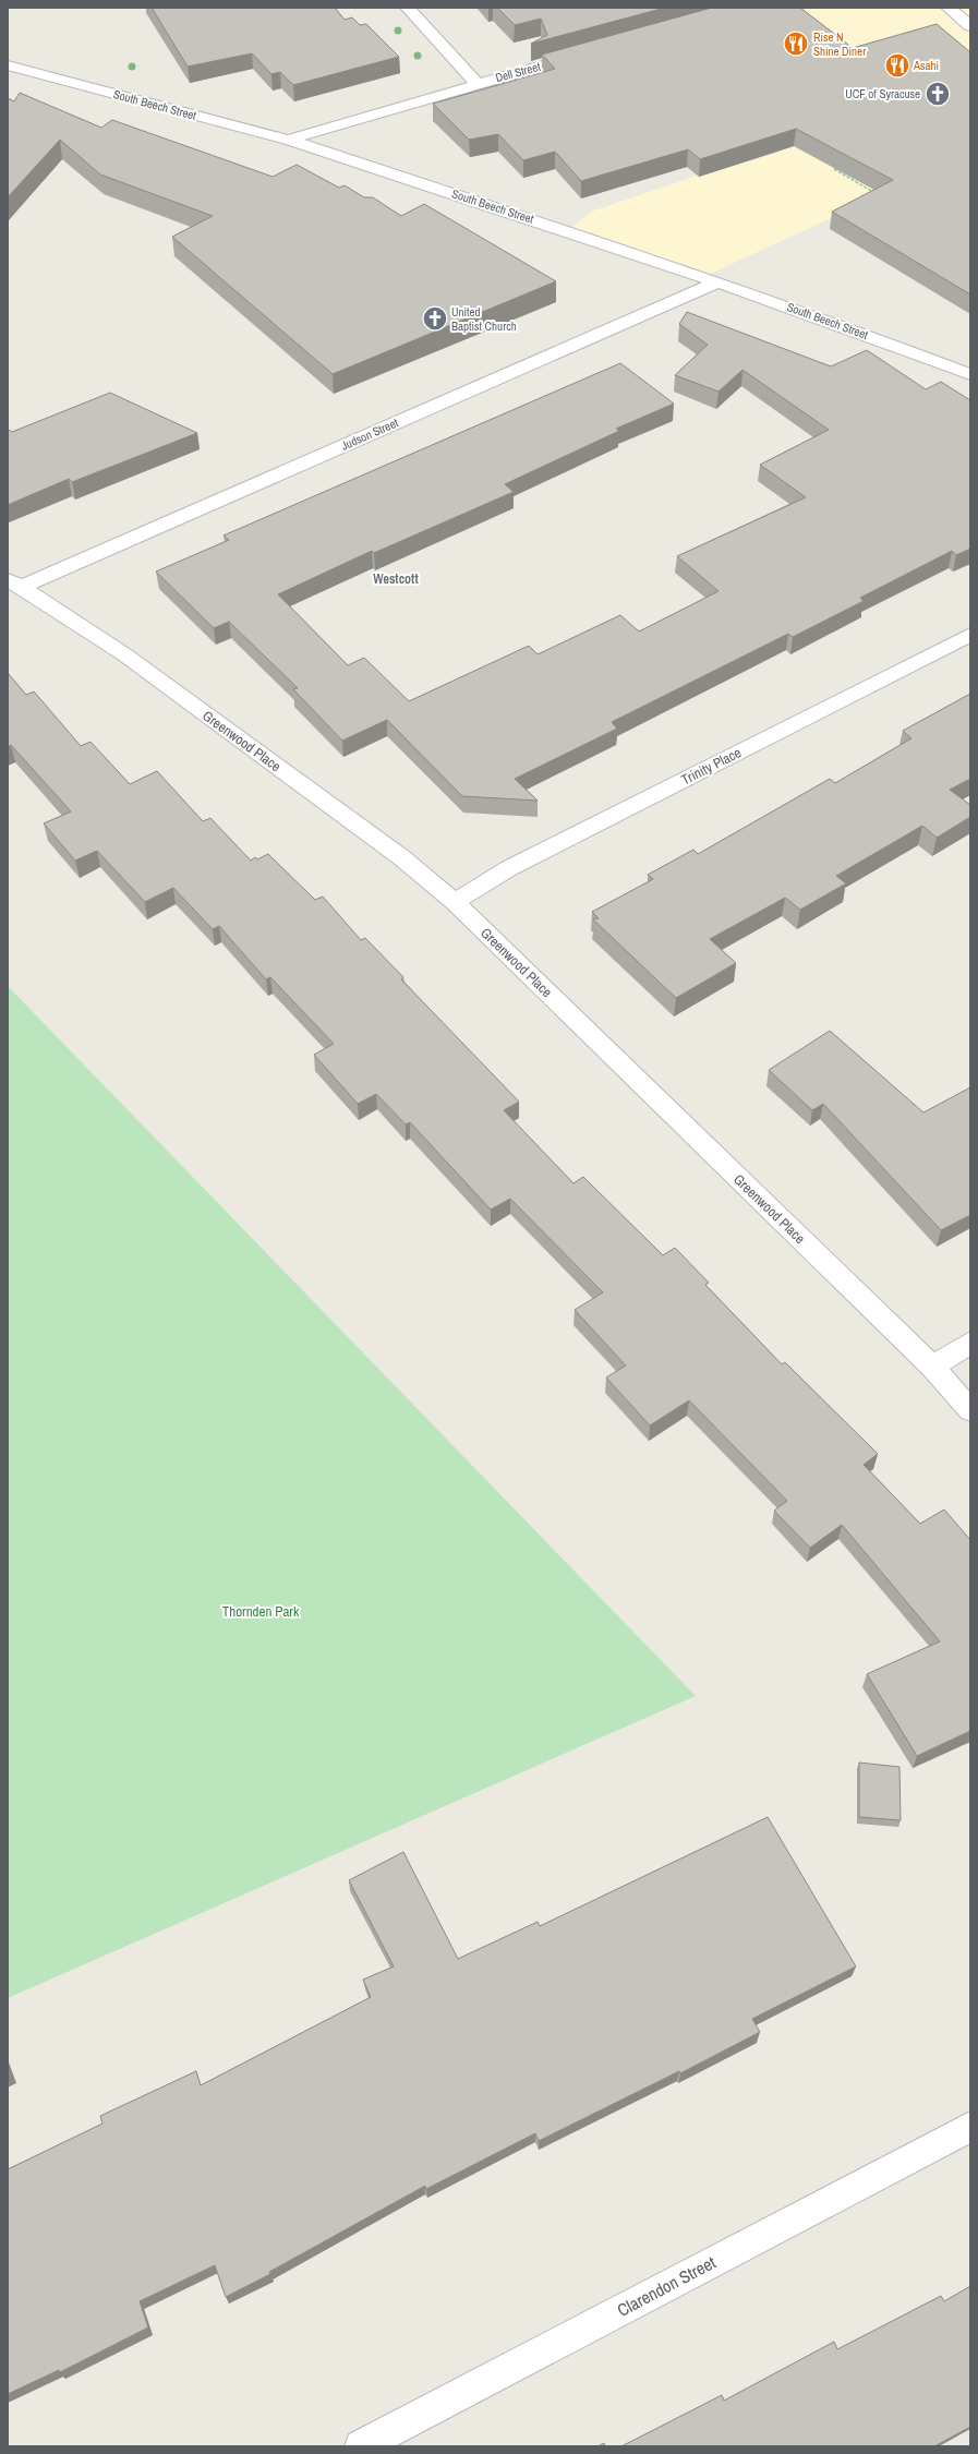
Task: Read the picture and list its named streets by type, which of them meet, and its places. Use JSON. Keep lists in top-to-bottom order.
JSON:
{
  "streets": {
    "street": [
      "Dell Street",
      "South Beech Street",
      "Judson Street",
      "Greenwood Place",
      "Trinity Place",
      "Clarendon Street"
    ]
  },
  "crossings": [
    ["Dell Street", "South Beech Street"],
    ["South Beech Street", "Judson Street"],
    ["Judson Street", "Greenwood Place"],
    ["Greenwood Place", "Trinity Place"]
  ],
  "districts": ["Westcott"],
  "parks": ["Thornden Park"],
  "places": {
    "restaurant": ["Rise N Shine Diner", "Asahi"],
    "church": ["UCF of Syracuse", "United Baptist Church"]
  }
}
